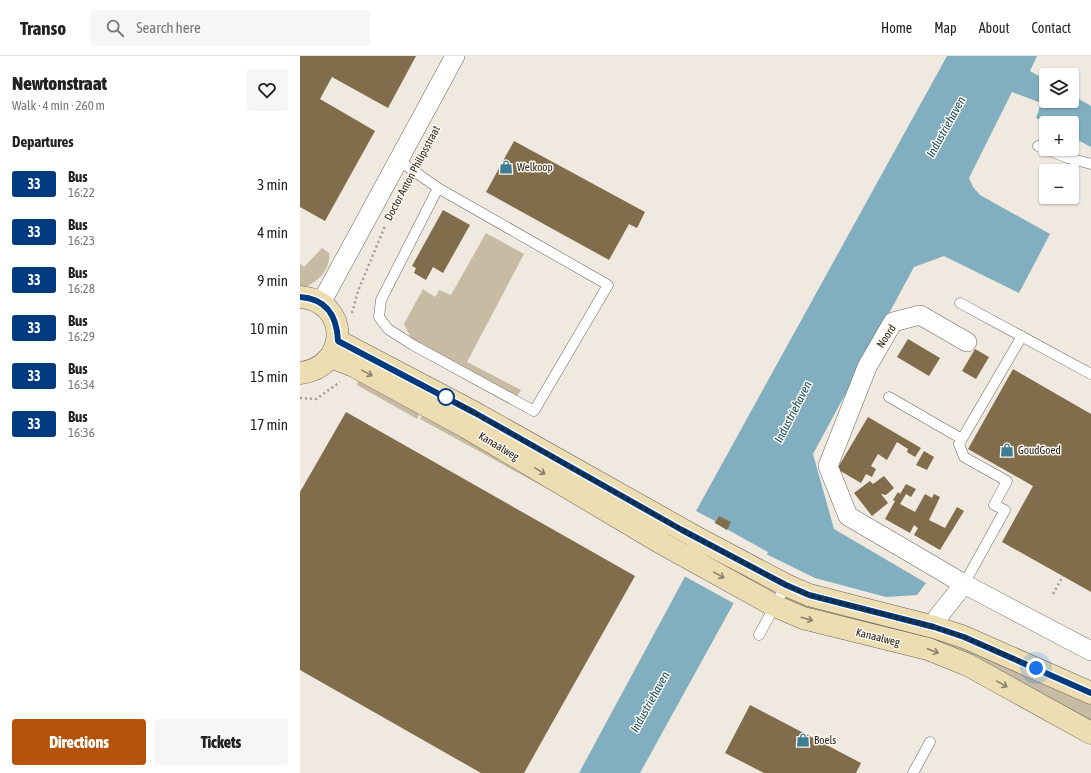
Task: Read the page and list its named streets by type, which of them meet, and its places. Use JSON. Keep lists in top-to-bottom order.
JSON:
{
  "streets": {
    "street": ["Doctor Anton Philipsstraat", "Noord", "Kanaalweg"]
  },
  "water": ["Industriehaven"],
  "places": {
    "shop": ["Welkoop", "GoudGoed", "Boels"]
  },
  "lines": ["bus line 33"],
  "page": {
    "header": "Transo",
    "search": "Search here",
    "nav": [
      "Home",
      "Map",
      "About",
      "Contact"
    ],
    "heading": [
      ["Newtonstraat", "Walk · 4 min · 260 m"],
      "Departures"
    ],
    "map_buttons": ["+", "−"],
    "list": [
      {
        "mark": "33",
        "name": "Bus",
        "note": "16:22",
        "value": "3 min"
      },
      {
        "mark": "33",
        "name": "Bus",
        "note": "16:23",
        "value": "4 min"
      },
      {
        "mark": "33",
        "name": "Bus",
        "note": "16:28",
        "value": "9 min"
      },
      {
        "mark": "33",
        "name": "Bus",
        "note": "16:29",
        "value": "10 min"
      },
      {
        "mark": "33",
        "name": "Bus",
        "note": "16:34",
        "value": "15 min"
      },
      {
        "mark": "33",
        "name": "Bus",
        "note": "16:36",
        "value": "17 min"
      }
    ],
    "buttons": ["Directions", "Tickets"]
  }
}
